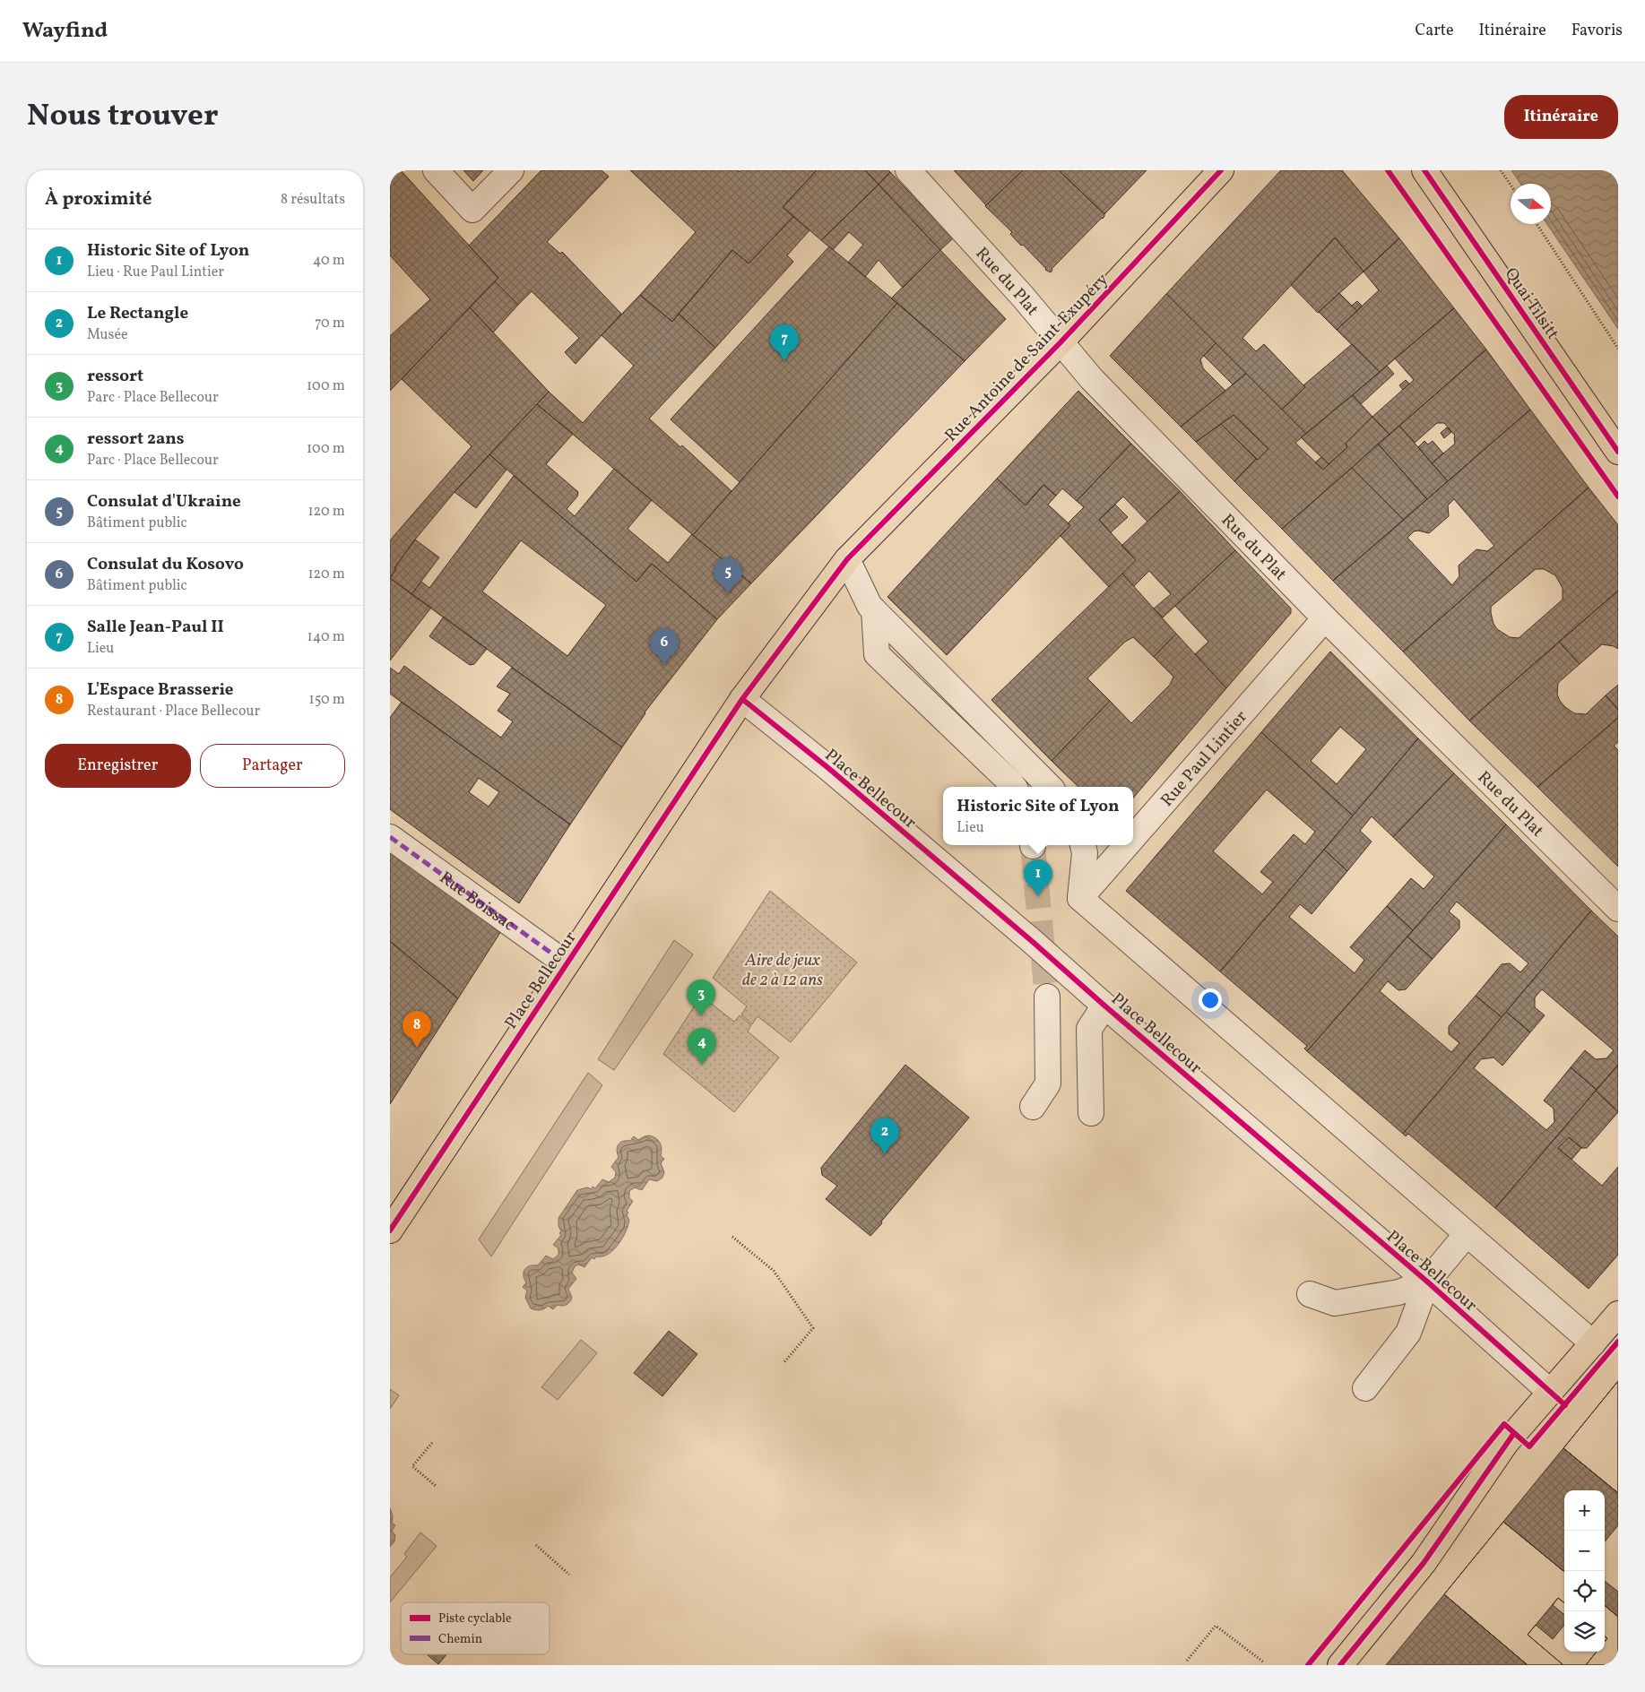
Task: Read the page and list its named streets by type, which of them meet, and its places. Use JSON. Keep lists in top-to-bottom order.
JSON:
{
  "streets": {
    "main road": ["Quai Tilsitt", "Rue Antoine de Saint-Exupéry", "Place Bellecour"],
    "street": ["Rue du Plat", "Rue Paul Lintier", "Rue Boissac"]
  },
  "crossings": [
    ["Rue du Plat", "Rue Antoine de Saint-Exupéry"],
    ["Rue du Plat", "Rue Paul Lintier"],
    ["Rue Antoine de Saint-Exupéry", "Place Bellecour"],
    ["Place Bellecour", "Rue Boissac"]
  ],
  "parks": ["Aire de jeux de 2 à 12 ans"],
  "legend": ["Piste cyclable", "Chemin"],
  "north": "right",
  "page": {
    "header": "Wayfind",
    "nav": ["Carte", "Itinéraire", "Favoris"],
    "title": "Nous trouver",
    "buttons": [
      "Itinéraire",
      ["Enregistrer", "Partager"]
    ],
    "heading": ["À proximité", "8 résultats"],
    "list": [
      {
        "mark": "1",
        "name": "Historic Site of Lyon",
        "note": "Lieu · Rue Paul Lintier",
        "value": "40 m"
      },
      {
        "mark": "2",
        "name": "Le Rectangle",
        "note": "Musée",
        "value": "70 m"
      },
      {
        "mark": "3",
        "name": "ressort",
        "note": "Parc · Place Bellecour",
        "value": "100 m"
      },
      {
        "mark": "4",
        "name": "ressort 2ans",
        "note": "Parc · Place Bellecour",
        "value": "100 m"
      },
      {
        "mark": "5",
        "name": "Consulat d'Ukraine",
        "note": "Bâtiment public",
        "value": "120 m"
      },
      {
        "mark": "6",
        "name": "Consulat du Kosovo",
        "note": "Bâtiment public",
        "value": "120 m"
      },
      {
        "mark": "7",
        "name": "Salle Jean-Paul II",
        "note": "Lieu",
        "value": "140 m"
      },
      {
        "mark": "8",
        "name": "L'Espace Brasserie",
        "note": "Restaurant · Place Bellecour",
        "value": "150 m"
      }
    ],
    "pins": [
      "7",
      "5",
      "6",
      "1",
      "3",
      "8",
      "4",
      "2"
    ],
    "popup": ["Historic Site of Lyon", "Lieu"],
    "map_buttons": ["+", "−"]
  }
}
